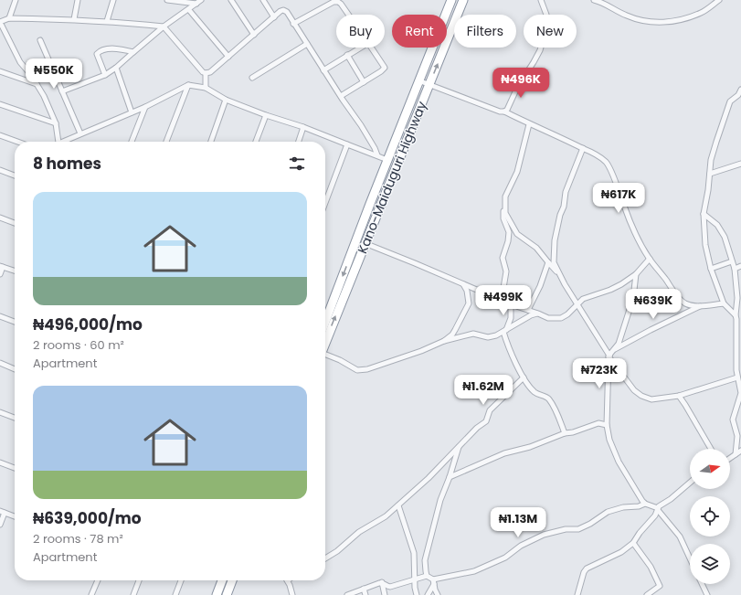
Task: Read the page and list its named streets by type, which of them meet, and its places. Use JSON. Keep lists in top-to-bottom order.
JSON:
{
  "streets": {
    "highway": ["Kano-Maiduguri Highway"]
  },
  "north": "right",
  "page": {
    "chip": [
      "Buy",
      "Rent",
      "Filters",
      "New"
    ],
    "price": [
      "₦550K",
      "₦496K",
      "₦617K",
      "₦499K",
      "₦639K",
      "₦723K",
      "₦1.62M",
      "₦1.13M"
    ],
    "heading": "8 homes",
    "list": [
      {
        "name": "₦496,000/mo",
        "note": "2 rooms · 60 m² · Apartment"
      },
      {
        "name": "₦639,000/mo",
        "note": "2 rooms · 78 m² · Apartment"
      }
    ]
  }
}
